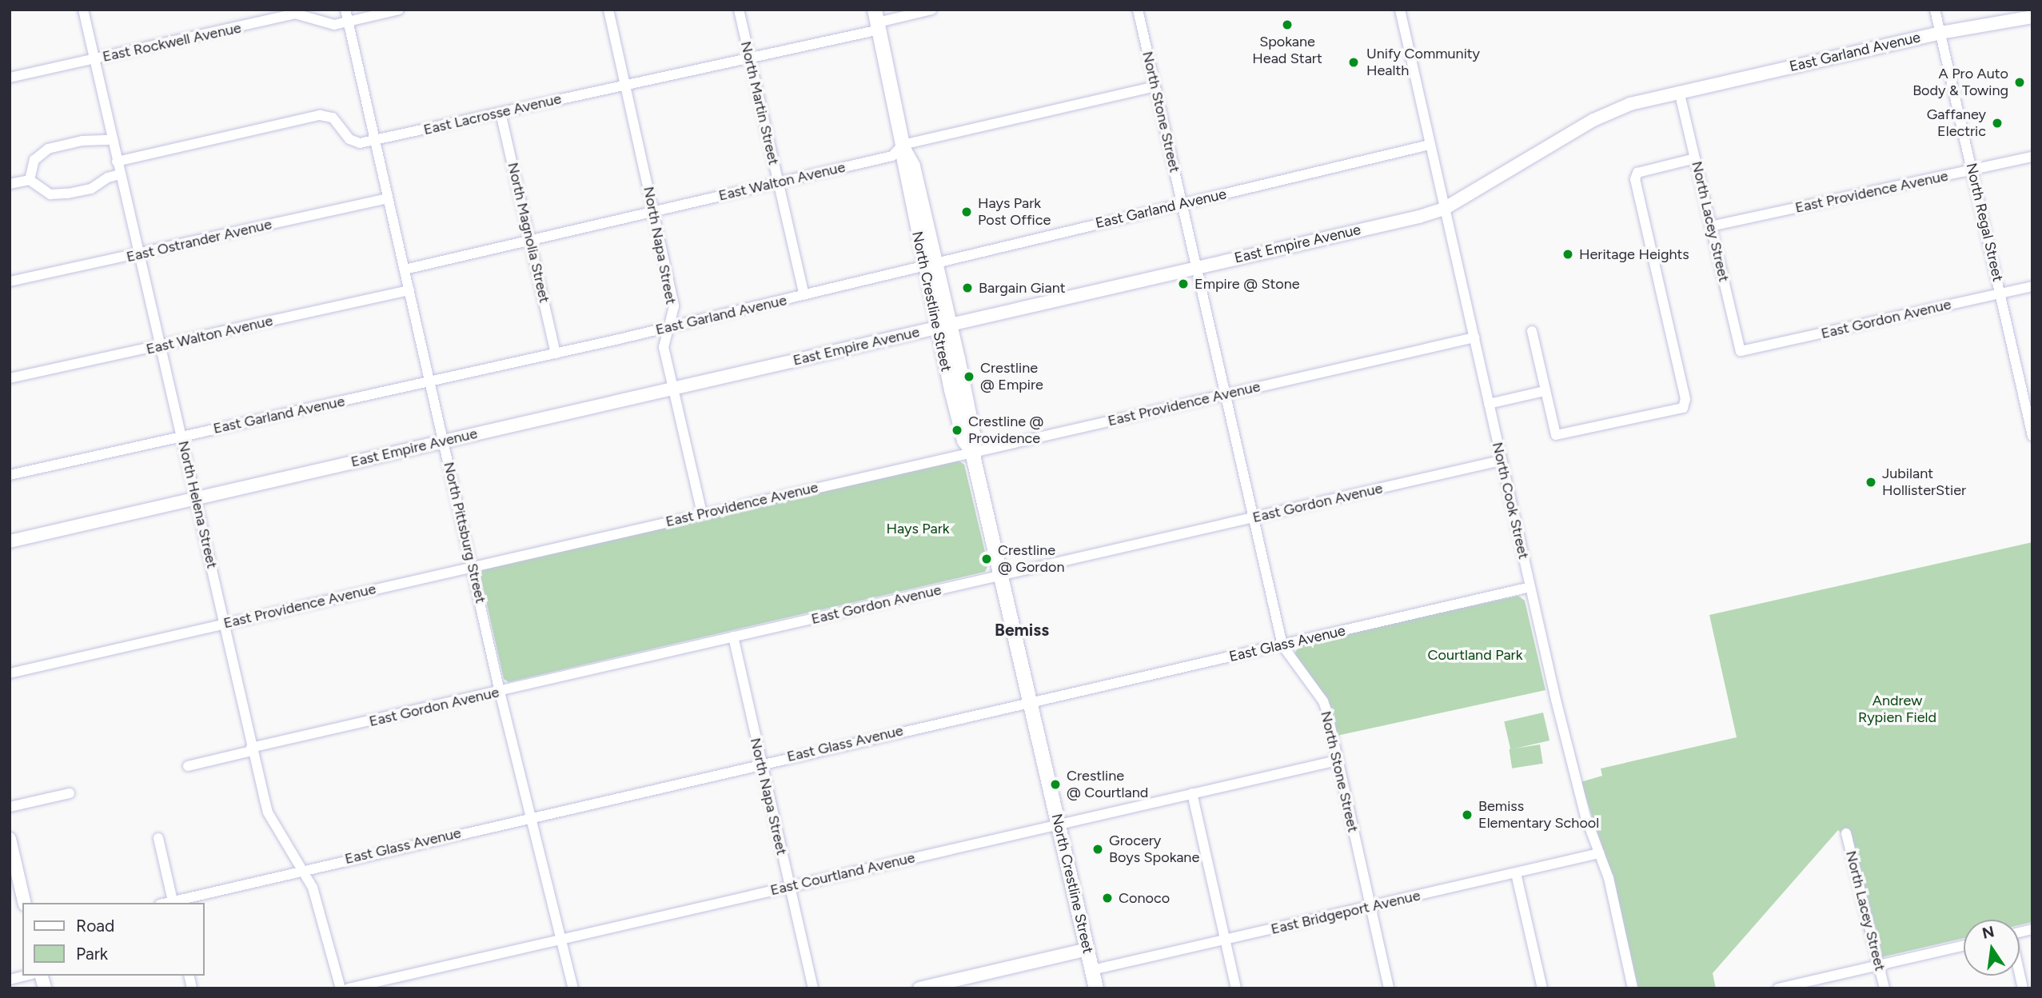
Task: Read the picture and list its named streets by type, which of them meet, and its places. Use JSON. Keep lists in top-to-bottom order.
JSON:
{
  "streets": {
    "main road": ["North Crestline Street"],
    "street": [
      "East Rockwell Avenue",
      "East Garland Avenue",
      "North Martin Street",
      "North Stone Street",
      "East Lacrosse Avenue",
      "East Walton Avenue",
      "East Providence Avenue",
      "North Lacey Street",
      "North Regal Street",
      "North Magnolia Street",
      "East Ostrander Avenue",
      "East Empire Avenue",
      "North Napa Street",
      "East Gordon Avenue",
      "North Cook Street",
      "North Helena Street",
      "North Pittsburg Street",
      "East Glass Avenue",
      "East Courtland Avenue",
      "East Bridgeport Avenue"
    ]
  },
  "crossings": [
    ["East Rockwell Avenue", "North Helena Street"],
    ["East Rockwell Avenue", "North Pittsburg Street"],
    ["East Garland Avenue", "North Martin Street"],
    ["East Garland Avenue", "North Stone Street"],
    ["East Garland Avenue", "North Lacey Street"],
    ["East Garland Avenue", "North Regal Street"],
    ["East Garland Avenue", "North Magnolia Street"],
    ["East Garland Avenue", "East Empire Avenue"],
    ["East Garland Avenue", "North Napa Street"],
    ["East Garland Avenue", "North Crestline Street"],
    ["East Garland Avenue", "North Cook Street"],
    ["East Garland Avenue", "North Helena Street"],
    ["East Garland Avenue", "North Pittsburg Street"],
    ["North Martin Street", "East Lacrosse Avenue"],
    ["North Martin Street", "East Walton Avenue"],
    ["North Stone Street", "East Walton Avenue"],
    ["North Stone Street", "East Providence Avenue"],
    ["North Stone Street", "East Empire Avenue"],
    ["North Stone Street", "East Gordon Avenue"],
    ["North Stone Street", "East Glass Avenue"],
    ["North Stone Street", "East Courtland Avenue"],
    ["North Stone Street", "East Bridgeport Avenue"],
    ["East Lacrosse Avenue", "North Magnolia Street"],
    ["East Lacrosse Avenue", "North Napa Street"],
    ["East Lacrosse Avenue", "North Crestline Street"],
    ["East Lacrosse Avenue", "North Helena Street"],
    ["East Lacrosse Avenue", "North Pittsburg Street"],
    ["East Walton Avenue", "North Magnolia Street"],
    ["East Walton Avenue", "North Napa Street"],
    ["East Walton Avenue", "North Crestline Street"],
    ["East Walton Avenue", "North Helena Street"],
    ["East Walton Avenue", "North Pittsburg Street"],
    ["East Providence Avenue", "North Lacey Street"],
    ["East Providence Avenue", "North Regal Street"],
    ["East Providence Avenue", "North Napa Street"],
    ["East Providence Avenue", "North Crestline Street"],
    ["East Providence Avenue", "North Cook Street"],
    ["East Providence Avenue", "North Helena Street"],
    ["East Providence Avenue", "North Pittsburg Street"],
    ["North Lacey Street", "East Empire Avenue"],
    ["North Lacey Street", "East Gordon Avenue"],
    ["North Regal Street", "East Gordon Avenue"],
    ["East Ostrander Avenue", "North Helena Street"],
    ["East Ostrander Avenue", "North Pittsburg Street"],
    ["East Empire Avenue", "North Napa Street"],
    ["East Empire Avenue", "North Crestline Street"],
    ["East Empire Avenue", "North Cook Street"],
    ["East Empire Avenue", "North Helena Street"],
    ["East Empire Avenue", "North Pittsburg Street"],
    ["North Napa Street", "East Gordon Avenue"],
    ["North Napa Street", "East Glass Avenue"],
    ["North Napa Street", "East Courtland Avenue"],
    ["North Crestline Street", "East Gordon Avenue"],
    ["North Crestline Street", "East Glass Avenue"],
    ["North Crestline Street", "East Courtland Avenue"],
    ["North Crestline Street", "East Bridgeport Avenue"],
    ["East Gordon Avenue", "North Cook Street"],
    ["East Gordon Avenue", "North Helena Street"],
    ["East Gordon Avenue", "North Pittsburg Street"],
    ["North Cook Street", "East Glass Avenue"],
    ["North Cook Street", "East Bridgeport Avenue"],
    ["North Helena Street", "East Glass Avenue"],
    ["North Pittsburg Street", "East Glass Avenue"],
    ["North Pittsburg Street", "East Courtland Avenue"]
  ],
  "districts": ["Bemiss"],
  "parks": ["Hays Park", "Courtland Park", "Andrew Rypien Field"],
  "places": [
    "Spokane Head Start",
    "Unify Community Health",
    "A Pro Auto Body & Towing",
    "Gaffaney Electric",
    "Hays Park Post Office",
    "Heritage Heights",
    "Empire @ Stone",
    "Bargain Giant",
    "Crestline @ Empire",
    "Crestline @ Providence",
    "Jubilant HollisterStier",
    "Crestline @ Gordon",
    "Crestline @ Courtland",
    "Bemiss Elementary School",
    "Grocery Boys Spokane",
    "Conoco"
  ],
  "legend": ["Road", "Park"],
  "north": "top"
}
